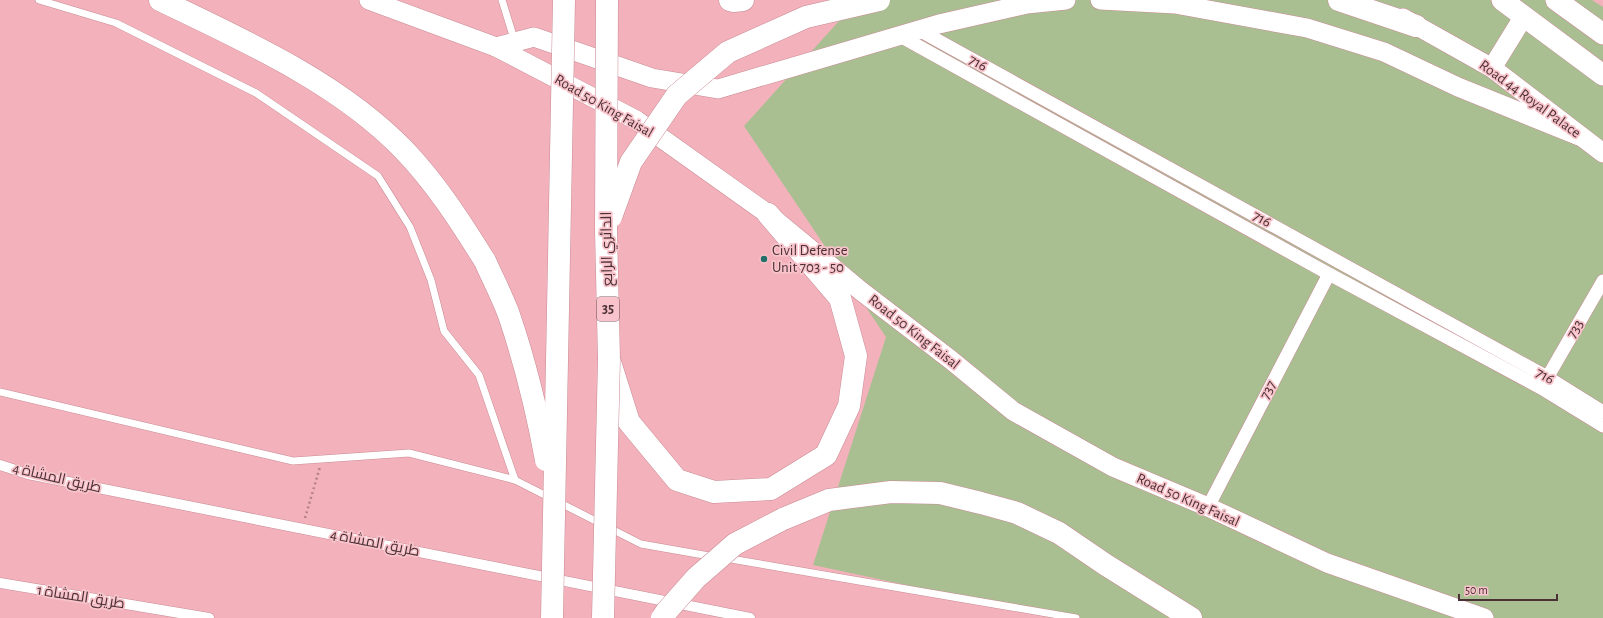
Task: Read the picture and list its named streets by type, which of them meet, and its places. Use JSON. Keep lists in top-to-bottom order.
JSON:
{
  "streets": {
    "highway": ["الدائري الرابع", "35"],
    "main road": ["Road 44 Royal Palace", "Road 50 King Faisal"],
    "street": [
      "716",
      "733",
      "737",
      "طريق المشاة 4",
      "طريق المشاة 1"
    ]
  },
  "crossings": [
    ["716", "733"],
    ["Road 50 King Faisal", "737"]
  ],
  "places": ["Civil Defense Unit 703 - 50"],
  "scale_bar": "50 m"
}
